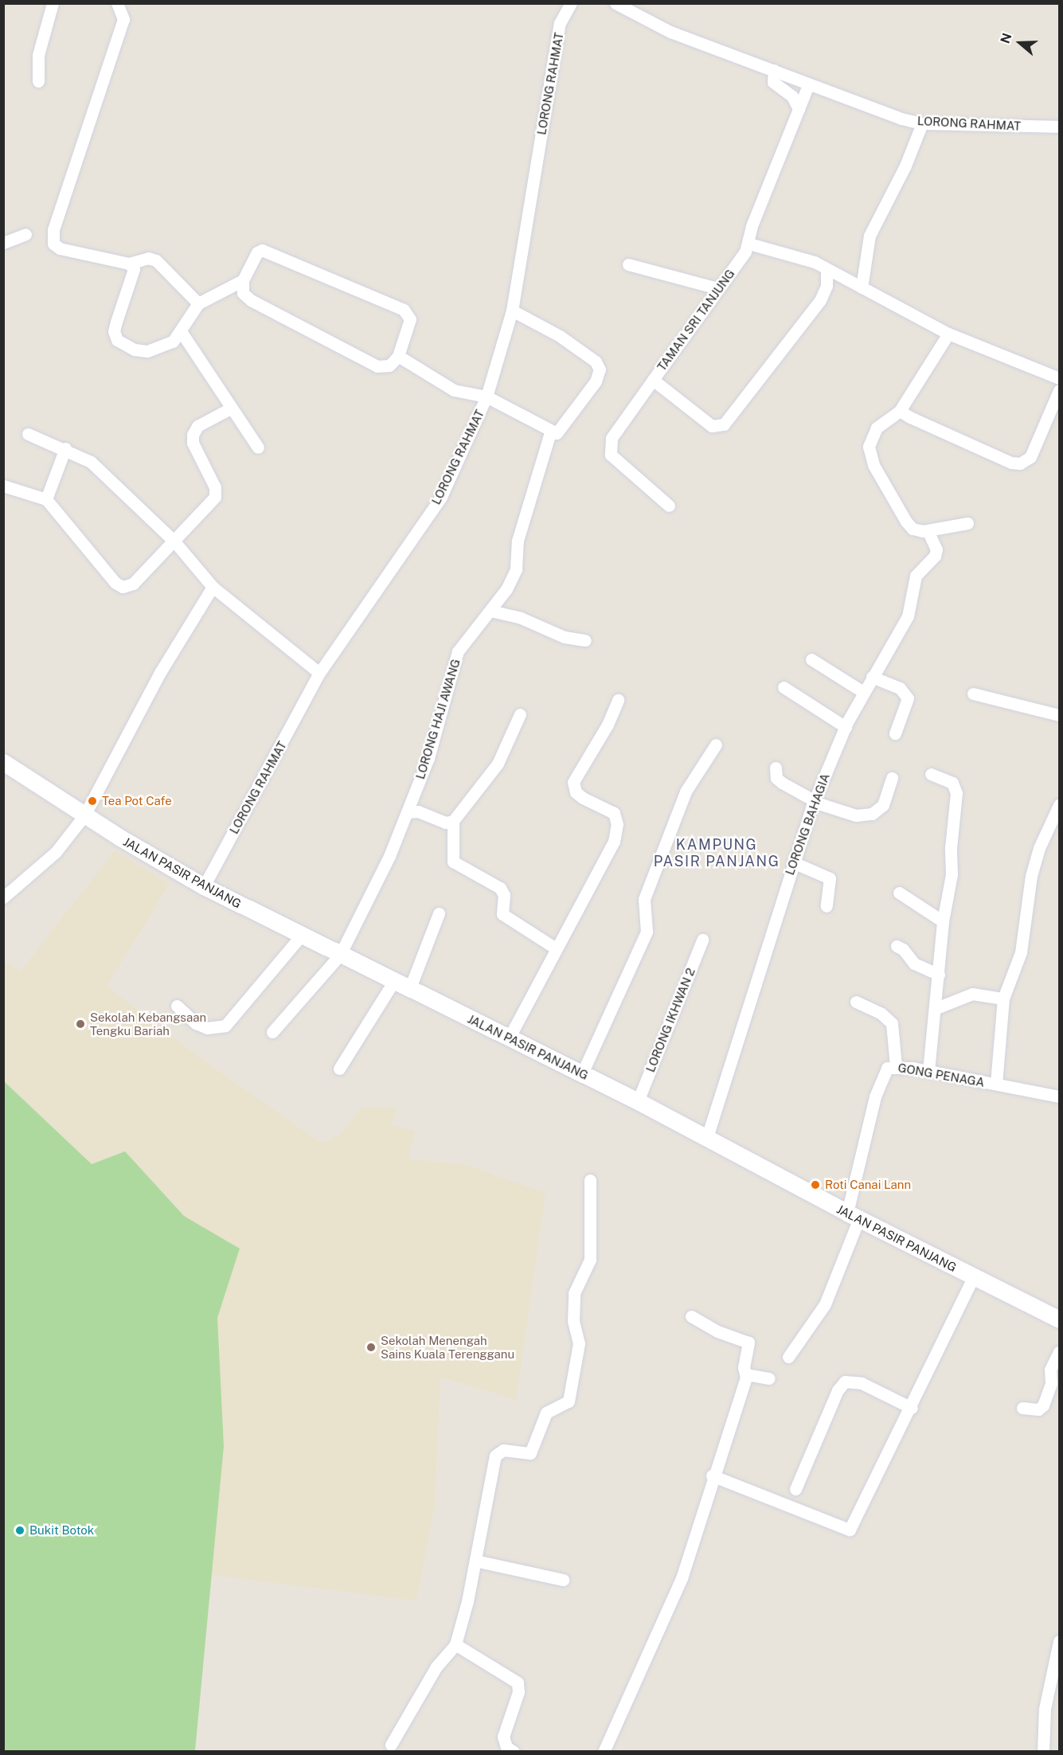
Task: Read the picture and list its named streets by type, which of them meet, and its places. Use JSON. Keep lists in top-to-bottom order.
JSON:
{
  "streets": {
    "main road": ["JALAN PASIR PANJANG"],
    "street": [
      "LORONG RAHMAT",
      "TAMAN SRI TANJUNG",
      "LORONG HAJI AWANG",
      "LORONG BAHAGIA",
      "LORONG IKHWAN 2",
      "GONG PENAGA"
    ]
  },
  "crossings": [
    ["LORONG RAHMAT", "TAMAN SRI TANJUNG"],
    ["LORONG RAHMAT", "JALAN PASIR PANJANG"],
    ["LORONG HAJI AWANG", "JALAN PASIR PANJANG"],
    ["LORONG BAHAGIA", "JALAN PASIR PANJANG"],
    ["JALAN PASIR PANJANG", "LORONG IKHWAN 2"],
    ["JALAN PASIR PANJANG", "GONG PENAGA"]
  ],
  "districts": ["KAMPUNG PASIR PANJANG"],
  "places": [
    "Tea Pot Cafe",
    "Sekolah Kebangsaan Tengku Bariah",
    "Roti Canai Lann",
    "Sekolah Menengah Sains Kuala Terengganu",
    "Bukit Botok"
  ],
  "north": "left"
}
